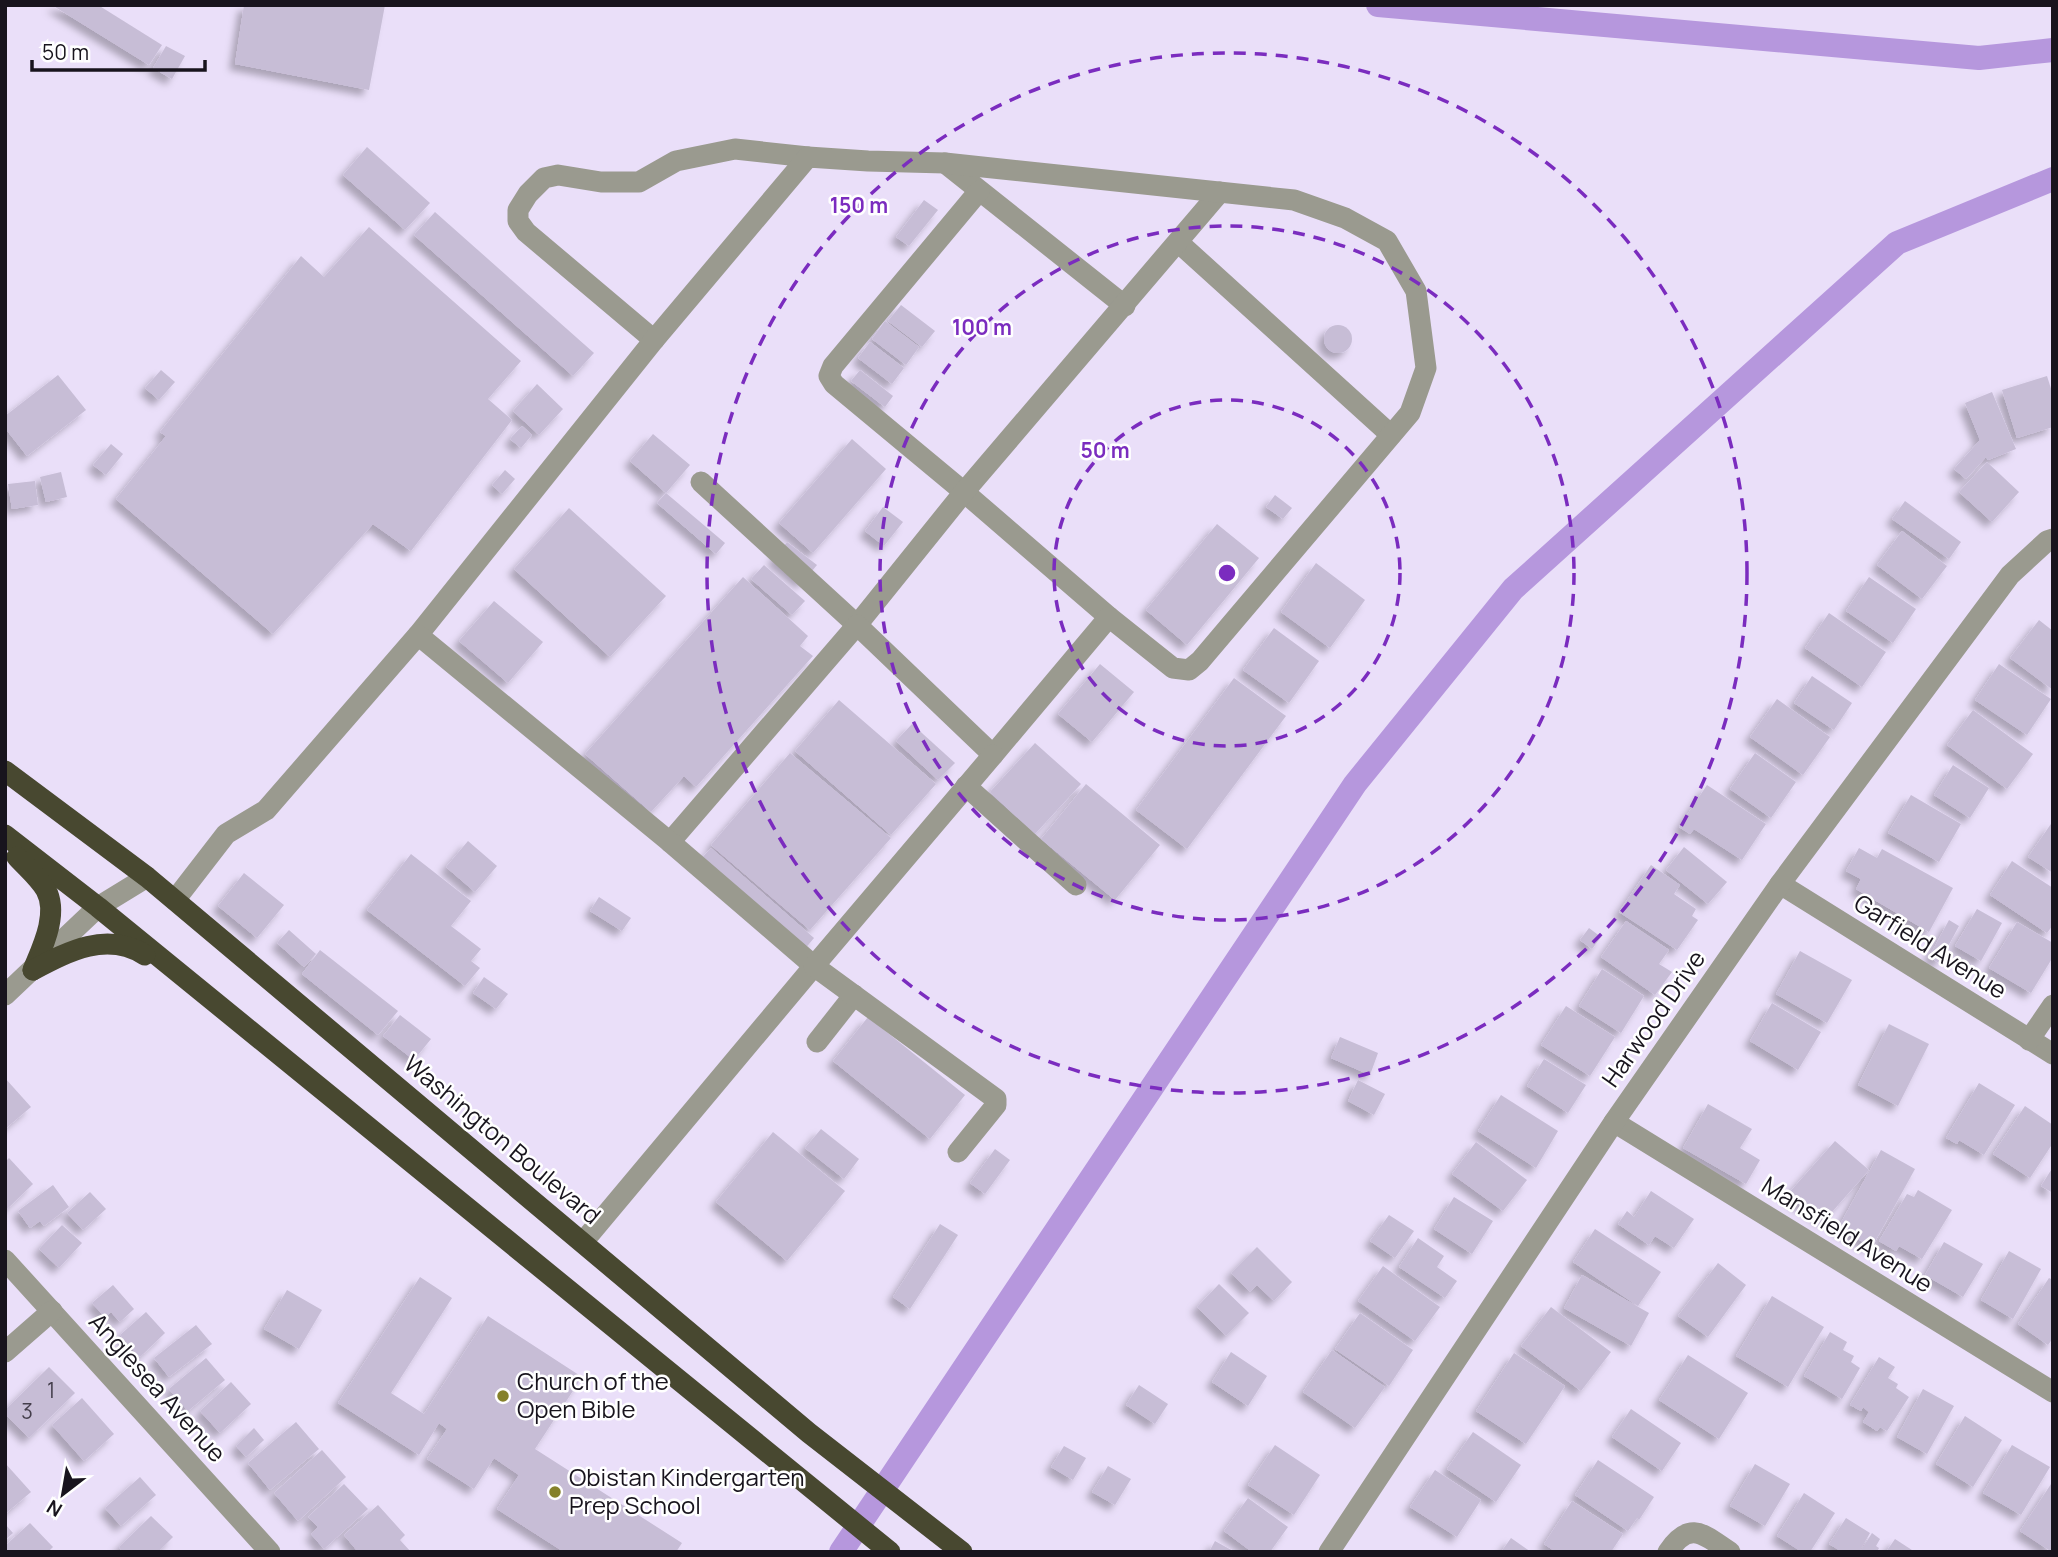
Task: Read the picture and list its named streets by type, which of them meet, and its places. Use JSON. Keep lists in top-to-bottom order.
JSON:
{
  "streets": {
    "highway": ["Washington Boulevard"],
    "street": [
      "Garfield Avenue",
      "Harwood Drive",
      "Mansfield Avenue",
      "Anglesea Avenue"
    ]
  },
  "crossings": [
    ["Garfield Avenue", "Harwood Drive"],
    ["Harwood Drive", "Mansfield Avenue"]
  ],
  "places": ["Church of the Open Bible", "Obistan Kindergarten Prep School"],
  "house_numbers": ["1", "3"],
  "scale_bar": "50 m",
  "north": "bottom left",
  "rings": ["150 m", "100 m", "50 m"]
}
